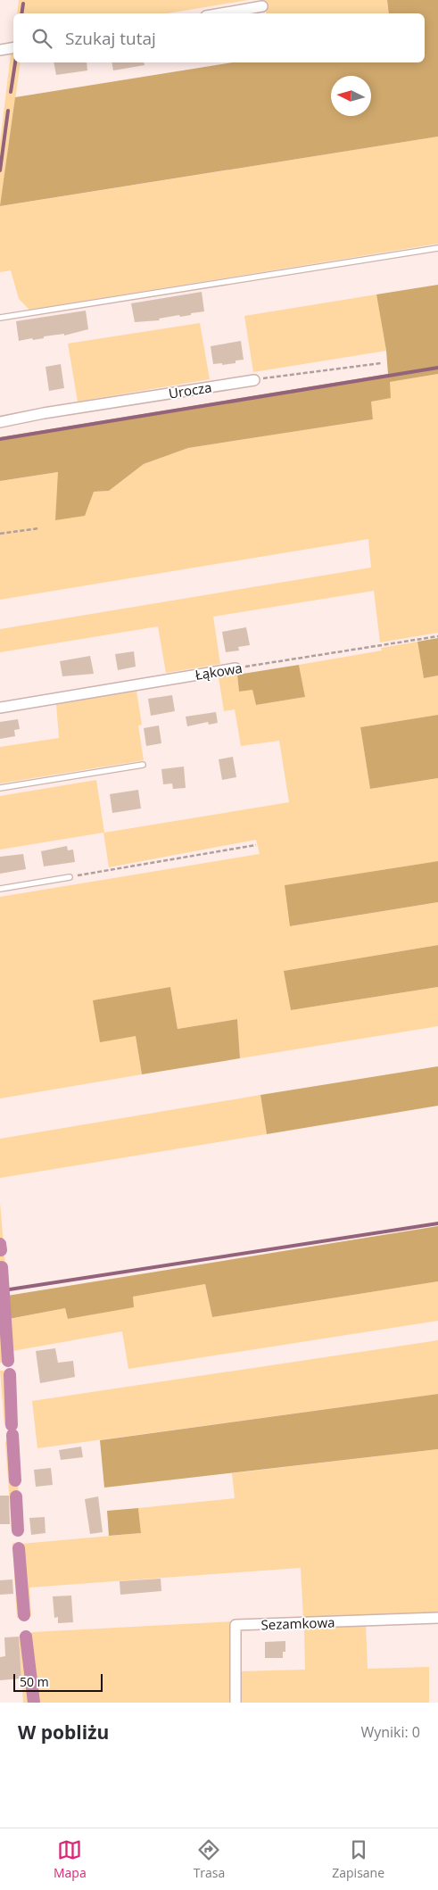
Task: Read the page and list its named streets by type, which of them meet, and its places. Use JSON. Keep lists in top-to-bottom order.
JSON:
{
  "streets": {
    "street": ["Urocza", "Łąkowa", "Sezamkowa"]
  },
  "scale_bar": "50 m",
  "north": "left",
  "page": {
    "search": "Szukaj tutaj",
    "scale": "50 m",
    "heading": ["W pobliżu", "Wyniki: 0"],
    "nav": ["Mapa", "Trasa", "Zapisane"]
  }
}
